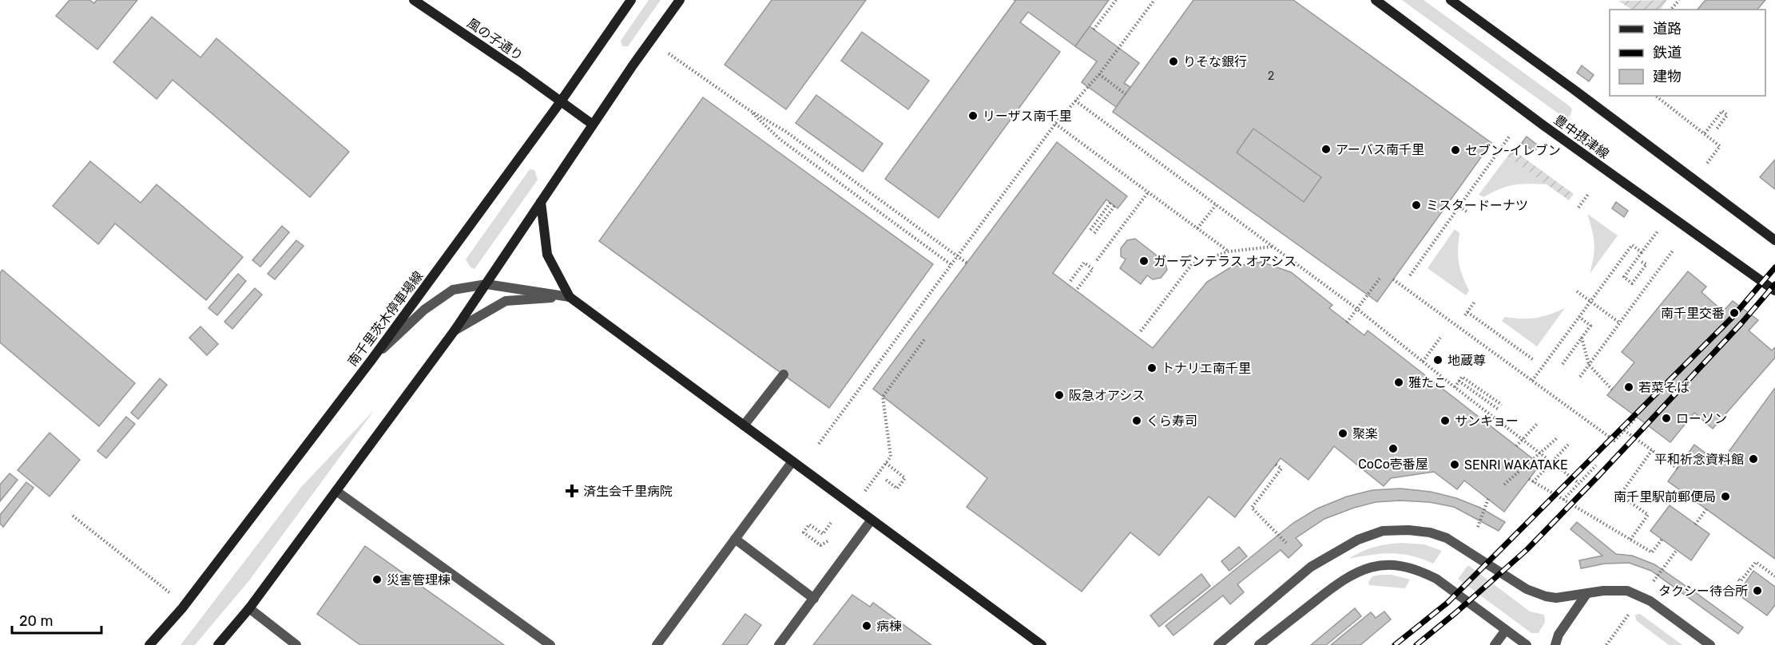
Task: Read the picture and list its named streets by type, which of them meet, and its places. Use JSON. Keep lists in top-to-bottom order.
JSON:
{
  "streets": {
    "main road": ["風の子通り", "豊中摂津線", "南千里茨木停車場線"]
  },
  "crossings": [
    ["風の子通り", "南千里茨木停車場線"]
  ],
  "places": {
    "other": [
      "りそな銀行",
      "リーザス南千里",
      "アーバス南千里",
      "セブン-イレブン",
      "ミスタードーナツ",
      "ガーデンテラス オアシス",
      "南千里交番",
      "地蔵尊",
      "トナリエ南千里",
      "雅たこ",
      "若菜そば",
      "阪急オアシス",
      "ローソン",
      "くら寿司",
      "サンキョー",
      "聚楽",
      "CoCo壱番屋",
      "平和祈念資料館",
      "SENRI WAKATAKE",
      "南千里駅前郵便局",
      "災害管理棟",
      "タクシー待合所",
      "病棟"
    ],
    "health": ["済生会千里病院"]
  },
  "house_numbers": ["2"],
  "legend": ["道路", "鉄道", "建物"],
  "scale_bar": "20 m"
}
